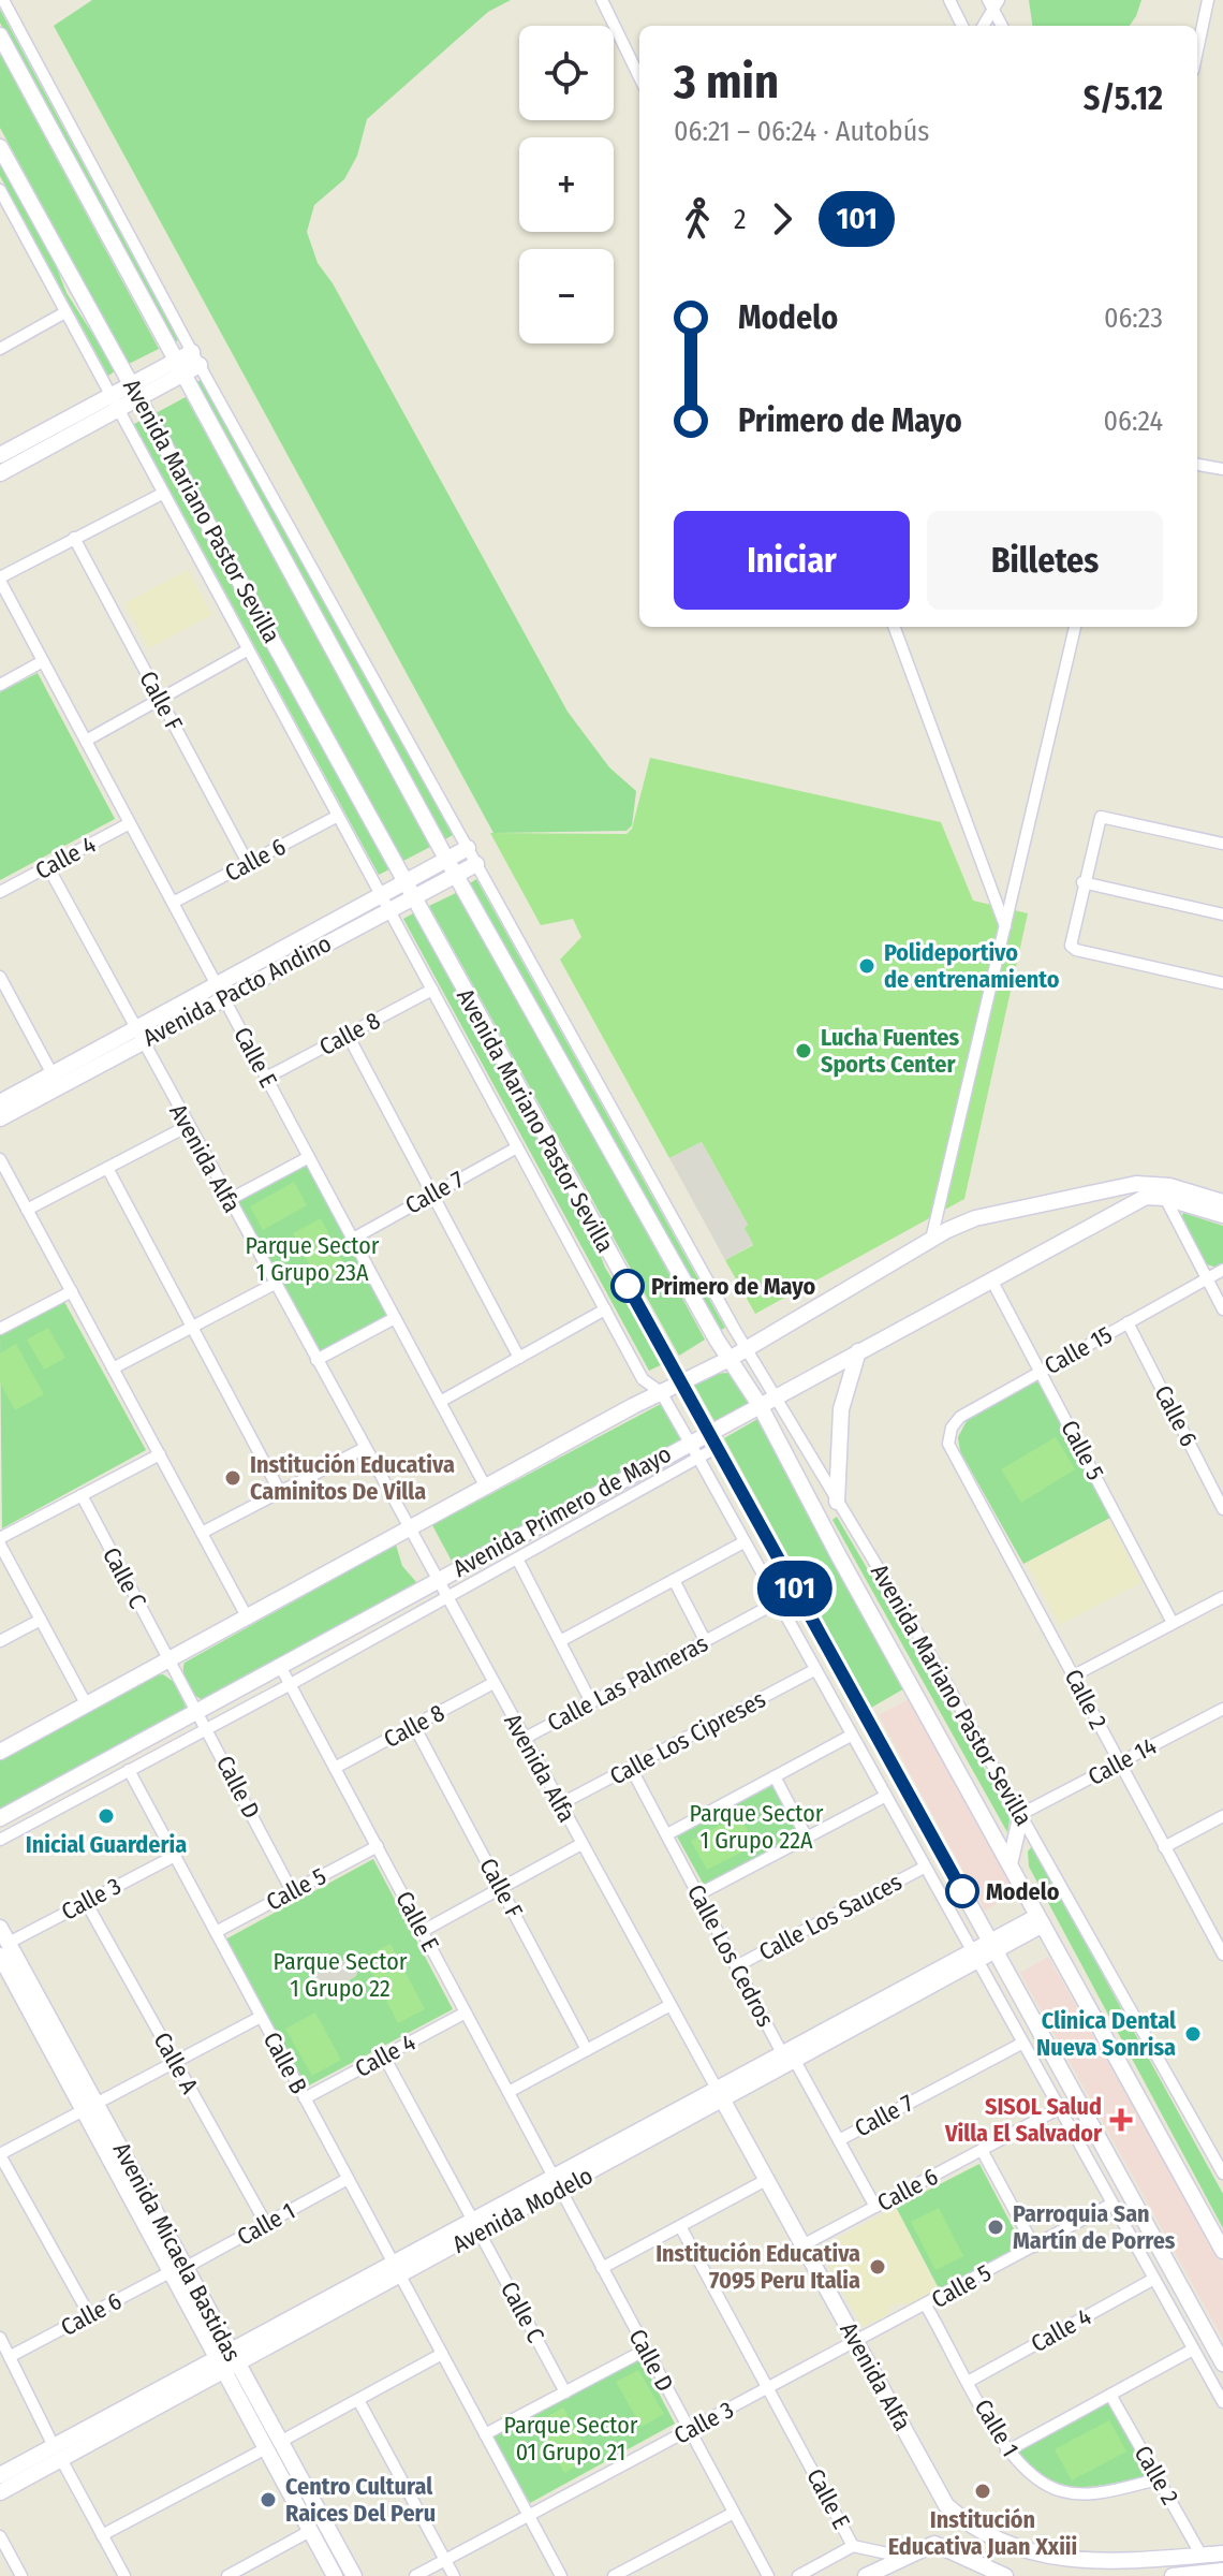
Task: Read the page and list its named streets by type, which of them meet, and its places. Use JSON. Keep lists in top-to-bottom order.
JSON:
{
  "streets": {
    "main road": [
      "Avenida Mariano Pastor Sevilla",
      "Avenida Pacto Andino",
      "Avenida Alfa",
      "Avenida Primero de Mayo",
      "Avenida Modelo",
      "Avenida Micaela Bastidas"
    ],
    "street": [
      "Calle F",
      "Calle 4",
      "Calle 6",
      "Calle 8",
      "Calle E",
      "Calle 7",
      "Calle 15",
      "Calle 5",
      "Calle C",
      "Calle Las Palmeras",
      "Calle 2",
      "Calle Los Cipreses",
      "Calle 14",
      "Calle D",
      "Calle 3",
      "Calle Los Sauces",
      "Calle Los Cedros",
      "Calle A",
      "Calle B",
      "Calle 1"
    ]
  },
  "crossings": [
    ["Avenida Mariano Pastor Sevilla", "Calle 4"],
    ["Avenida Mariano Pastor Sevilla", "Calle 6"],
    ["Avenida Mariano Pastor Sevilla", "Avenida Pacto Andino"],
    ["Avenida Mariano Pastor Sevilla", "Calle 8"],
    ["Avenida Mariano Pastor Sevilla", "Calle 7"],
    ["Avenida Mariano Pastor Sevilla", "Calle 5"],
    ["Avenida Mariano Pastor Sevilla", "Avenida Primero de Mayo"],
    ["Avenida Mariano Pastor Sevilla", "Calle Las Palmeras"],
    ["Avenida Mariano Pastor Sevilla", "Calle Los Cipreses"],
    ["Avenida Mariano Pastor Sevilla", "Calle 14"],
    ["Avenida Mariano Pastor Sevilla", "Calle Los Sauces"],
    ["Avenida Mariano Pastor Sevilla", "Avenida Modelo"],
    ["Calle F", "Calle 6"],
    ["Calle F", "Calle 8"],
    ["Calle 4", "Calle E"],
    ["Calle 4", "Calle C"],
    ["Calle 4", "Calle B"],
    ["Calle 4", "Calle 1"],
    ["Calle 6", "Calle E"],
    ["Calle 6", "Avenida Alfa"],
    ["Calle 6", "Calle 15"],
    ["Calle 6", "Calle 1"],
    ["Calle 6", "Avenida Micaela Bastidas"],
    ["Avenida Pacto Andino", "Calle E"],
    ["Avenida Pacto Andino", "Avenida Alfa"],
    ["Calle 8", "Calle E"],
    ["Calle 8", "Avenida Alfa"],
    ["Calle E", "Calle 7"],
    ["Calle E", "Calle 5"],
    ["Calle E", "Avenida Primero de Mayo"],
    ["Calle E", "Calle D"],
    ["Calle E", "Calle 3"],
    ["Calle E", "Avenida Modelo"],
    ["Avenida Alfa", "Calle 5"],
    ["Avenida Alfa", "Avenida Primero de Mayo"],
    ["Avenida Alfa", "Calle Las Palmeras"],
    ["Avenida Alfa", "Calle 2"],
    ["Avenida Alfa", "Calle Los Cipreses"],
    ["Avenida Alfa", "Calle 3"],
    ["Avenida Alfa", "Avenida Modelo"],
    ["Calle 15", "Calle 5"],
    ["Calle 15", "Calle 2"],
    ["Calle 5", "Avenida Primero de Mayo"],
    ["Calle 5", "Calle D"],
    ["Calle 5", "Calle 3"],
    ["Calle 5", "Calle B"],
    ["Calle 5", "Calle 1"],
    ["Avenida Primero de Mayo", "Calle C"],
    ["Avenida Primero de Mayo", "Calle D"],
    ["Avenida Primero de Mayo", "Calle B"],
    ["Calle C", "Calle D"],
    ["Calle C", "Avenida Modelo"],
    ["Calle 2", "Calle 14"],
    ["Calle 2", "Calle 1"],
    ["Calle Los Cipreses", "Calle Los Cedros"],
    ["Calle D", "Calle 3"],
    ["Calle D", "Avenida Modelo"],
    ["Calle 3", "Calle A"],
    ["Calle 3", "Calle B"],
    ["Calle 3", "Avenida Micaela Bastidas"],
    ["Calle Los Sauces", "Calle Los Cedros"],
    ["Calle Los Cedros", "Avenida Modelo"],
    ["Calle A", "Calle 1"],
    ["Calle B", "Avenida Modelo"],
    ["Calle B", "Calle 1"],
    ["Avenida Modelo", "Avenida Micaela Bastidas"],
    ["Calle 1", "Avenida Micaela Bastidas"]
  ],
  "parks": [
    "Parque Sector 1 Grupo 23A",
    "Parque Sector 1 Grupo 22A",
    "Parque Sector 1 Grupo 22",
    "Parque Sector 01 Grupo 21"
  ],
  "places": {
    "other": [
      "Polideportivo de entrenamiento",
      "Lucha Fuentes Sports Center",
      "Primero de Mayo",
      "Institución Educativa Caminitos De Villa",
      "Inicial Guarderia",
      "Modelo",
      "Clinica Dental Nueva Sonrisa",
      "Parroquia San Martín de Porres",
      "Institución Educativa 7095 Peru Italia",
      "Institución Educativa Juan Xxiii",
      "Centro Cultural Raices Del Peru"
    ],
    "health": ["SISOL Salud Villa El Salvador"]
  },
  "lines": ["bus line 101"],
  "page": {
    "on_map": "101",
    "map_buttons": ["+", "−"],
    "heading": ["3 min", "06:21 – 06:24 · Autobús", "S/5.12"],
    "legs": ["2", "101"],
    "list": [
      {
        "name": "Modelo",
        "value": "06:23"
      },
      {
        "name": "Primero de Mayo",
        "value": "06:24"
      }
    ],
    "buttons": ["Iniciar", "Billetes"]
  }
}
